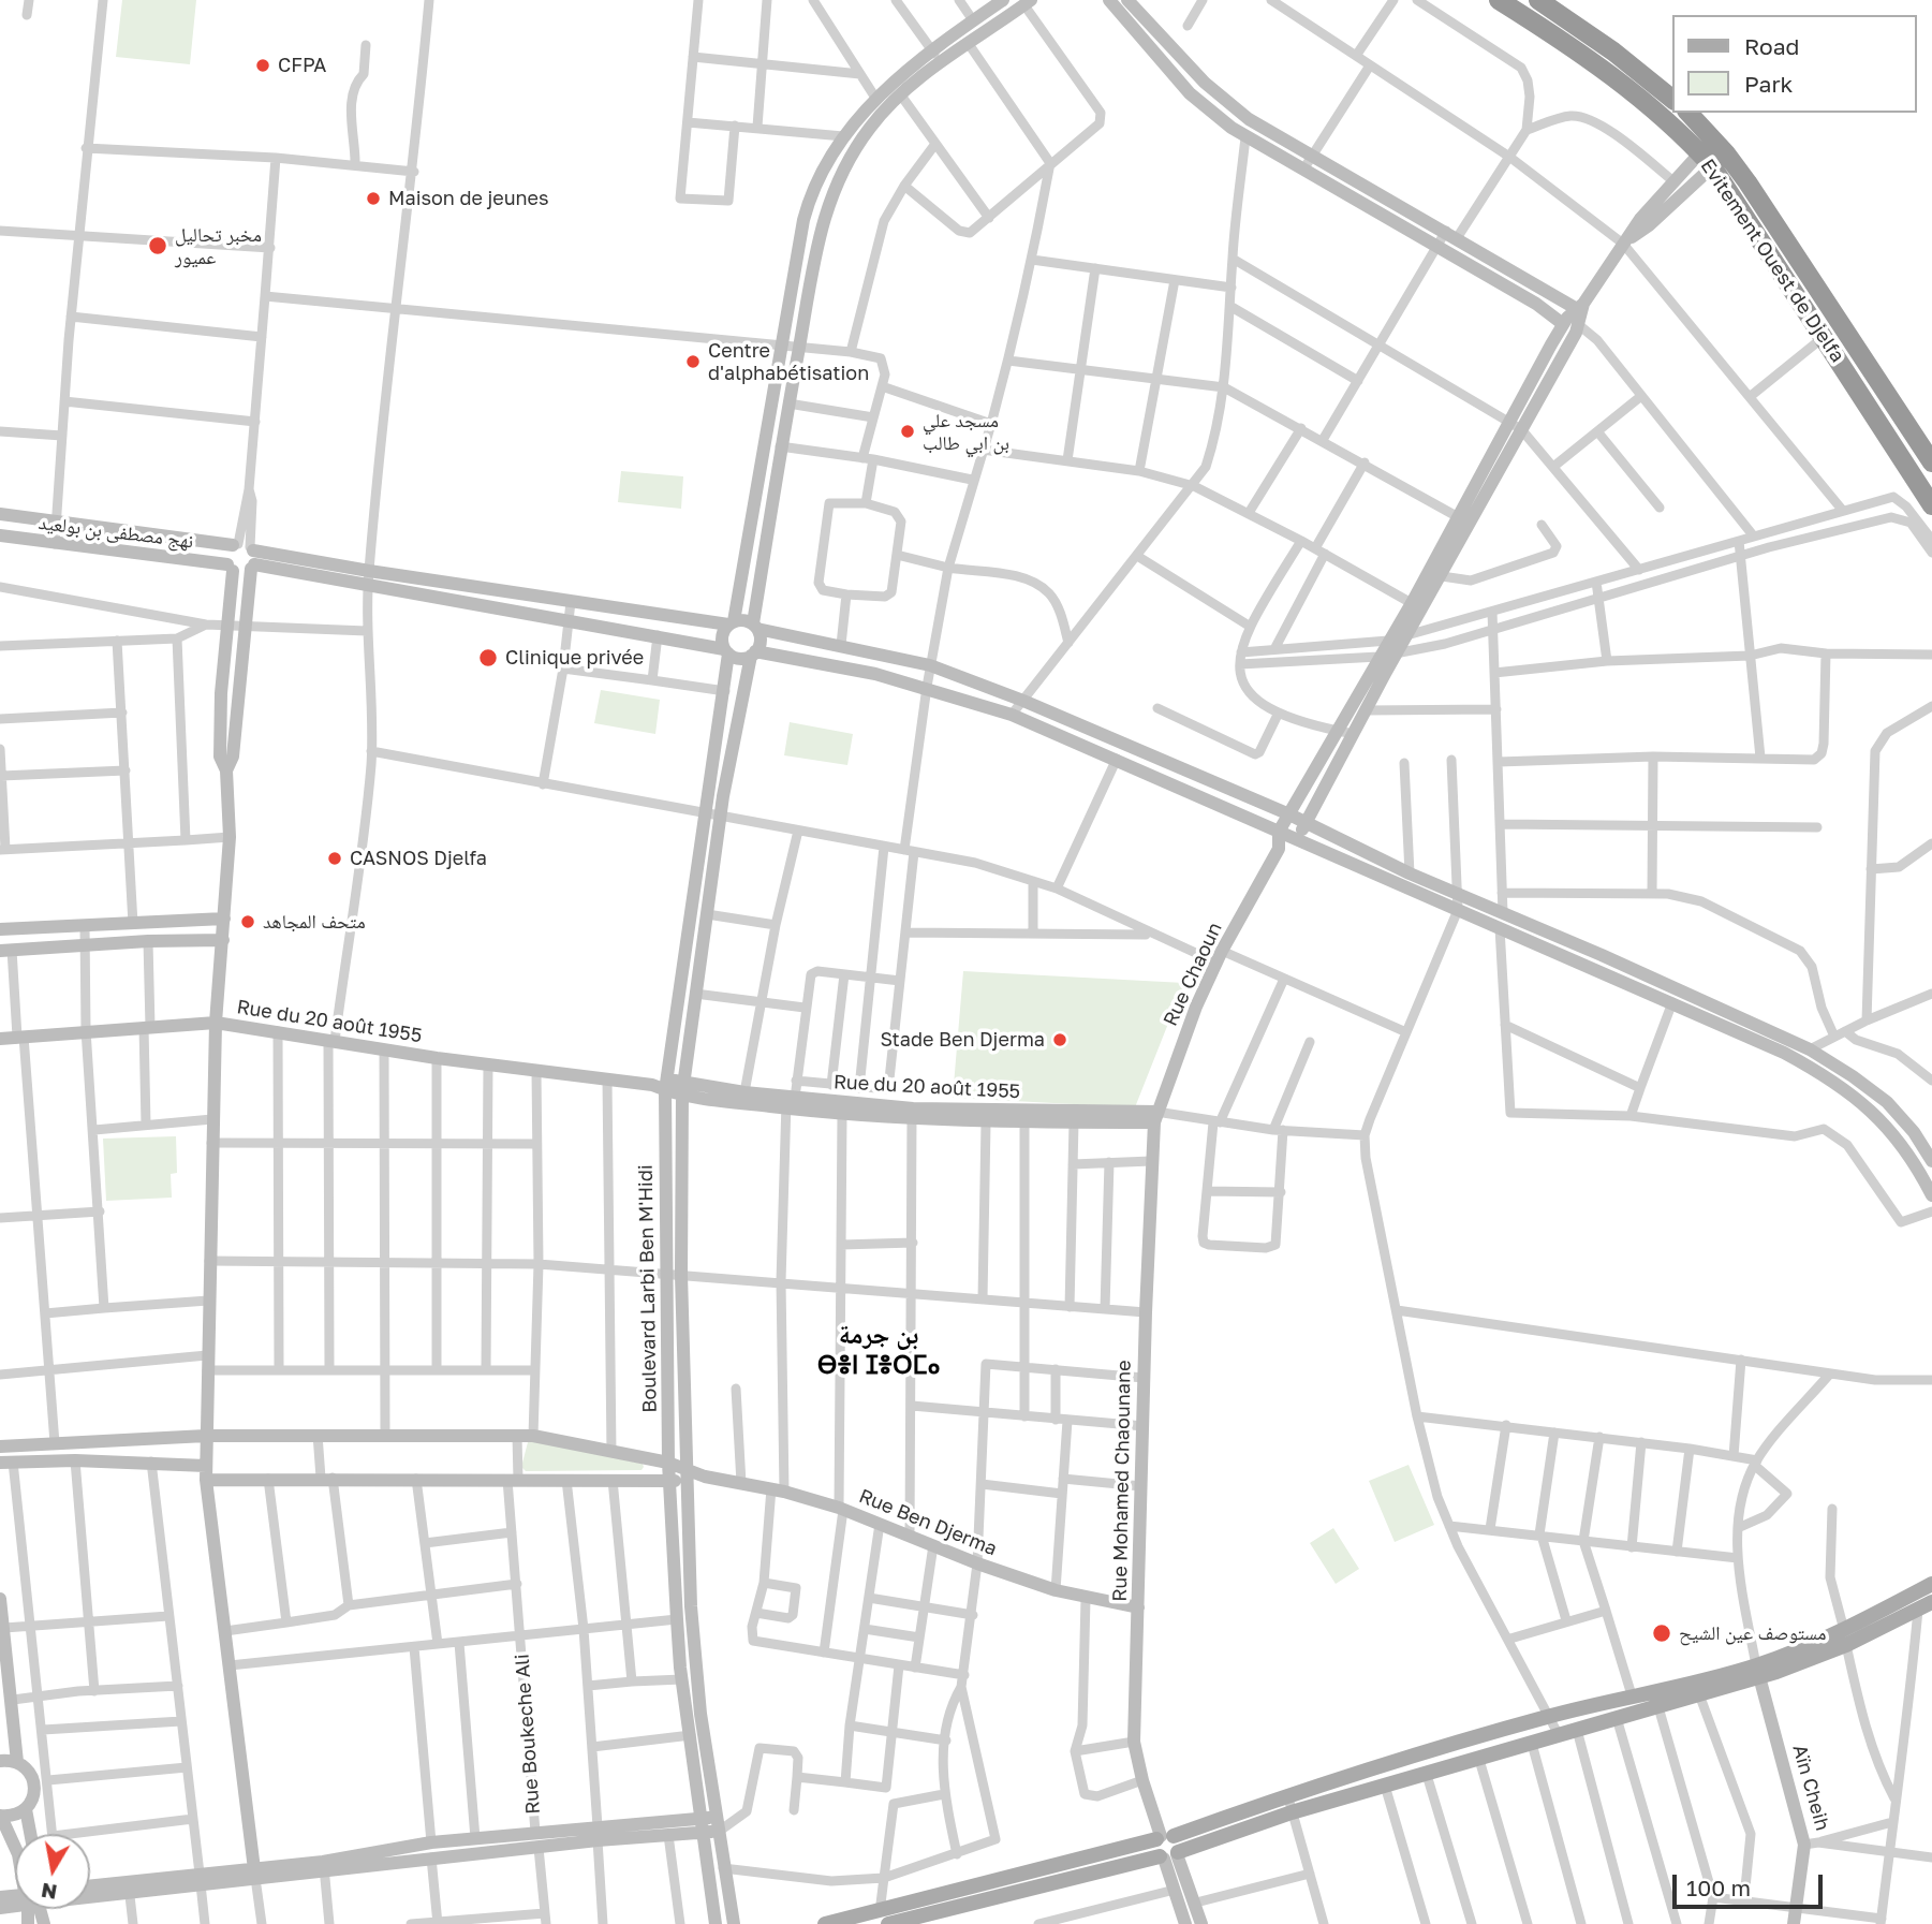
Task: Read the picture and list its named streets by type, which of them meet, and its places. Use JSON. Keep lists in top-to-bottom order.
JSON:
{
  "streets": {
    "highway": ["Evitement Ouest de Djelfa"],
    "street": [
      "نهج مصطفى بن بولعيد",
      "Rue Chaoun",
      "Rue du 20 août 1955",
      "Boulevard Larbi Ben M'Hidi",
      "Rue Mohamed Chaounane",
      "Rue Ben Djerma",
      "Rue Boukeche Ali",
      "Aïn Cheih"
    ]
  },
  "crossings": [
    ["Rue Chaoun", "Rue du 20 août 1955"],
    ["Rue Chaoun", "Rue Mohamed Chaounane"],
    ["Rue du 20 août 1955", "Boulevard Larbi Ben M'Hidi"],
    ["Rue du 20 août 1955", "Rue Mohamed Chaounane"],
    ["Boulevard Larbi Ben M'Hidi", "Rue Ben Djerma"],
    ["Rue Mohamed Chaounane", "Rue Ben Djerma"],
    ["Rue Ben Djerma", "Rue Boukeche Ali"]
  ],
  "districts": ["بن جرمة ⴱⴻⵏ ⵊⴻⵔⵎⴰ"],
  "places": [
    "CFPA",
    "Maison de jeunes",
    "مخبر تحاليل عميور",
    "Centre d'alphabétisation",
    "مسجد علي بن ابي طالب",
    "Clinique privée",
    "CASNOS Djelfa",
    "متحف المجاهد",
    "Stade Ben Djerma",
    "مستوصف عين الشيح"
  ],
  "legend": ["Road", "Park"],
  "scale_bar": "100 m",
  "north": "bottom"
}
